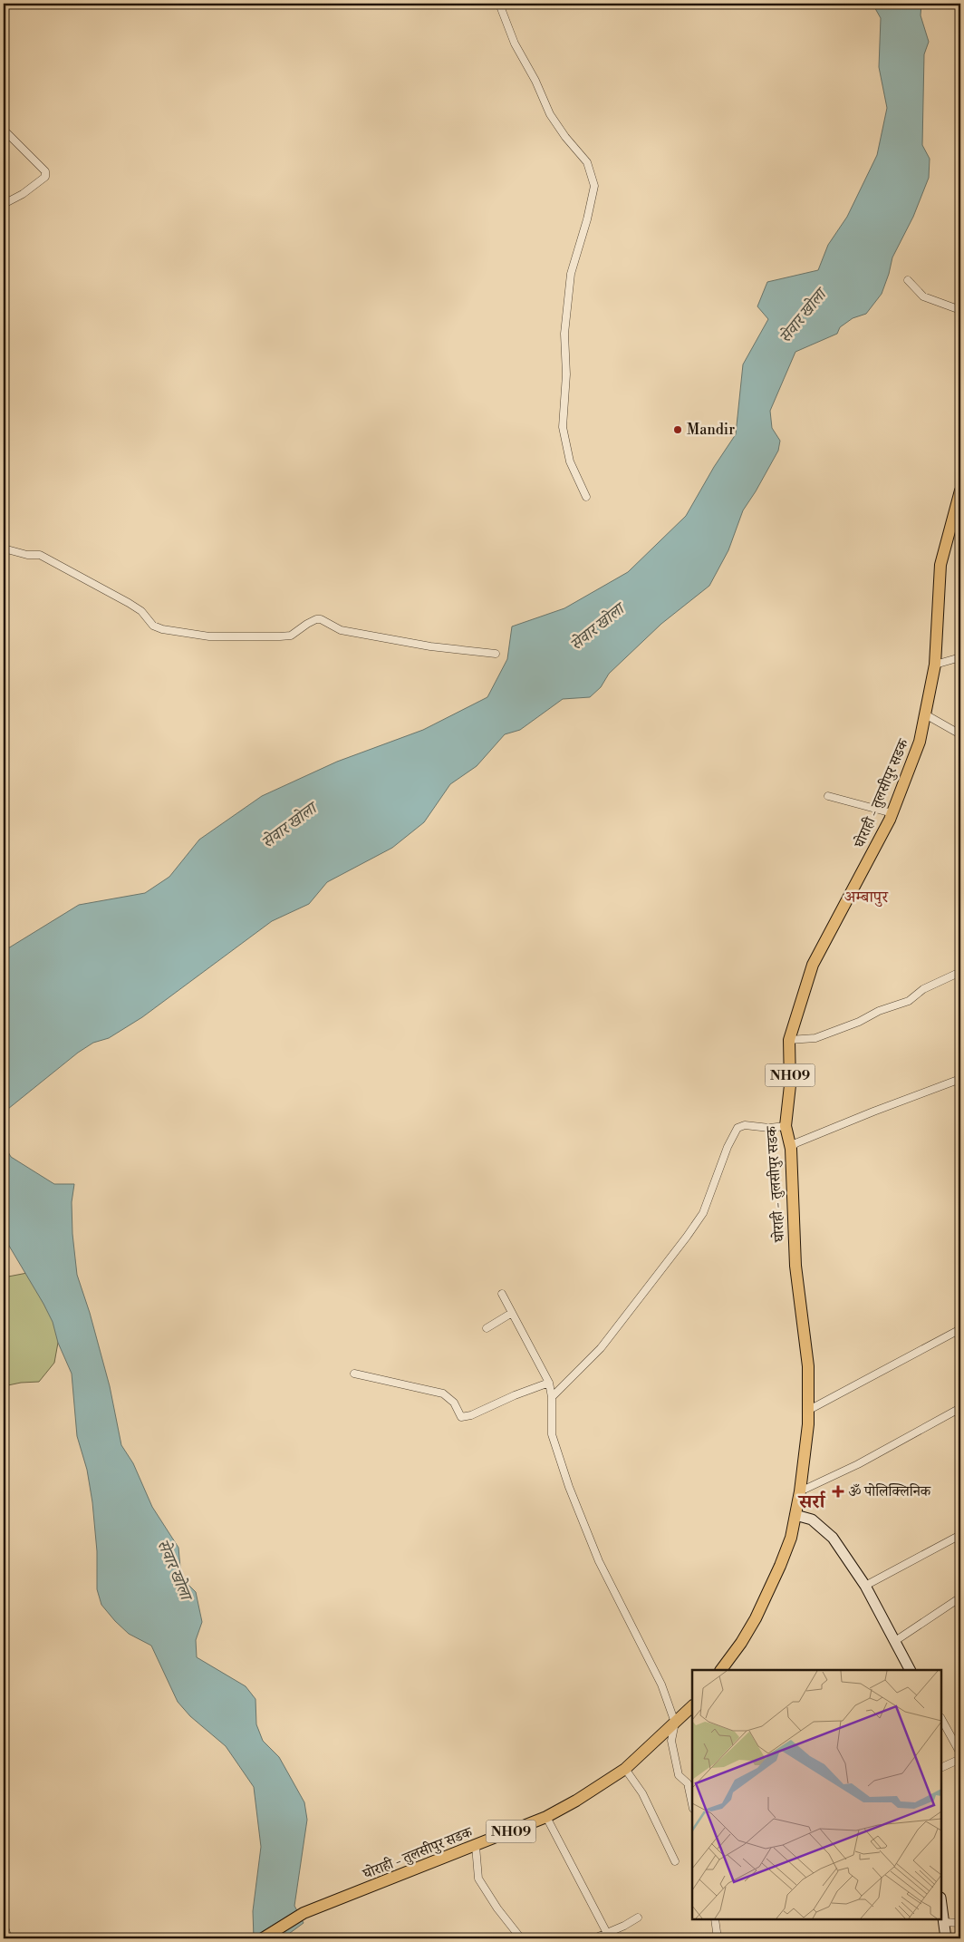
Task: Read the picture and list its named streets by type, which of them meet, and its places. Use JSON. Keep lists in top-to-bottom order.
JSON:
{
  "streets": {
    "main road": ["घोराही - तुलसीपुर सडक", "NH09"]
  },
  "districts": ["अम्बापुर", "सर्रा"],
  "water": ["सेवार खोला"],
  "places": {
    "other": ["Mandir"],
    "health": ["ॐ पोलिक्लिनिक"]
  }
}
